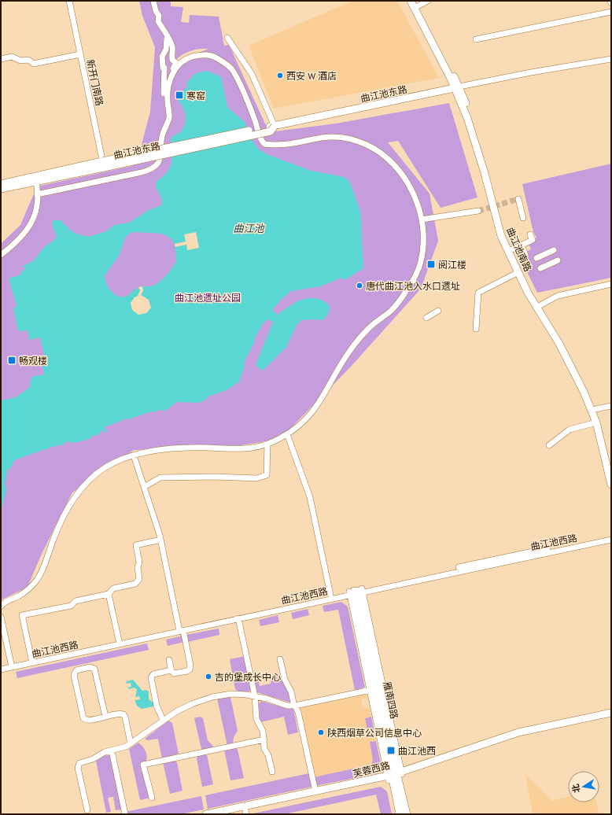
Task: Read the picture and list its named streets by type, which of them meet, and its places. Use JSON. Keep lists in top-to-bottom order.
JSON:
{
  "streets": {
    "main road": [
      "曲江池东路",
      "曲江池南路",
      "雁南四路",
      "芙蓉西路"
    ],
    "street": ["新开门南路", "曲江池西路"]
  },
  "crossings": [
    ["新开门南路", "曲江池东路"],
    ["曲江池东路", "曲江池南路"],
    ["曲江池西路", "雁南四路"],
    ["雁南四路", "芙蓉西路"]
  ],
  "water": ["曲江池"],
  "parks": ["曲江池遗址公园"],
  "places": {
    "other": [
      "西安 W 酒店",
      "唐代曲江池入水口遗址",
      "吉的堡成长中心",
      "陕西烟草公司信息中心"
    ],
    "transit": [
      "寒窑",
      "阅江楼",
      "畅观楼",
      "曲江池西"
    ]
  },
  "north": "left"
}
